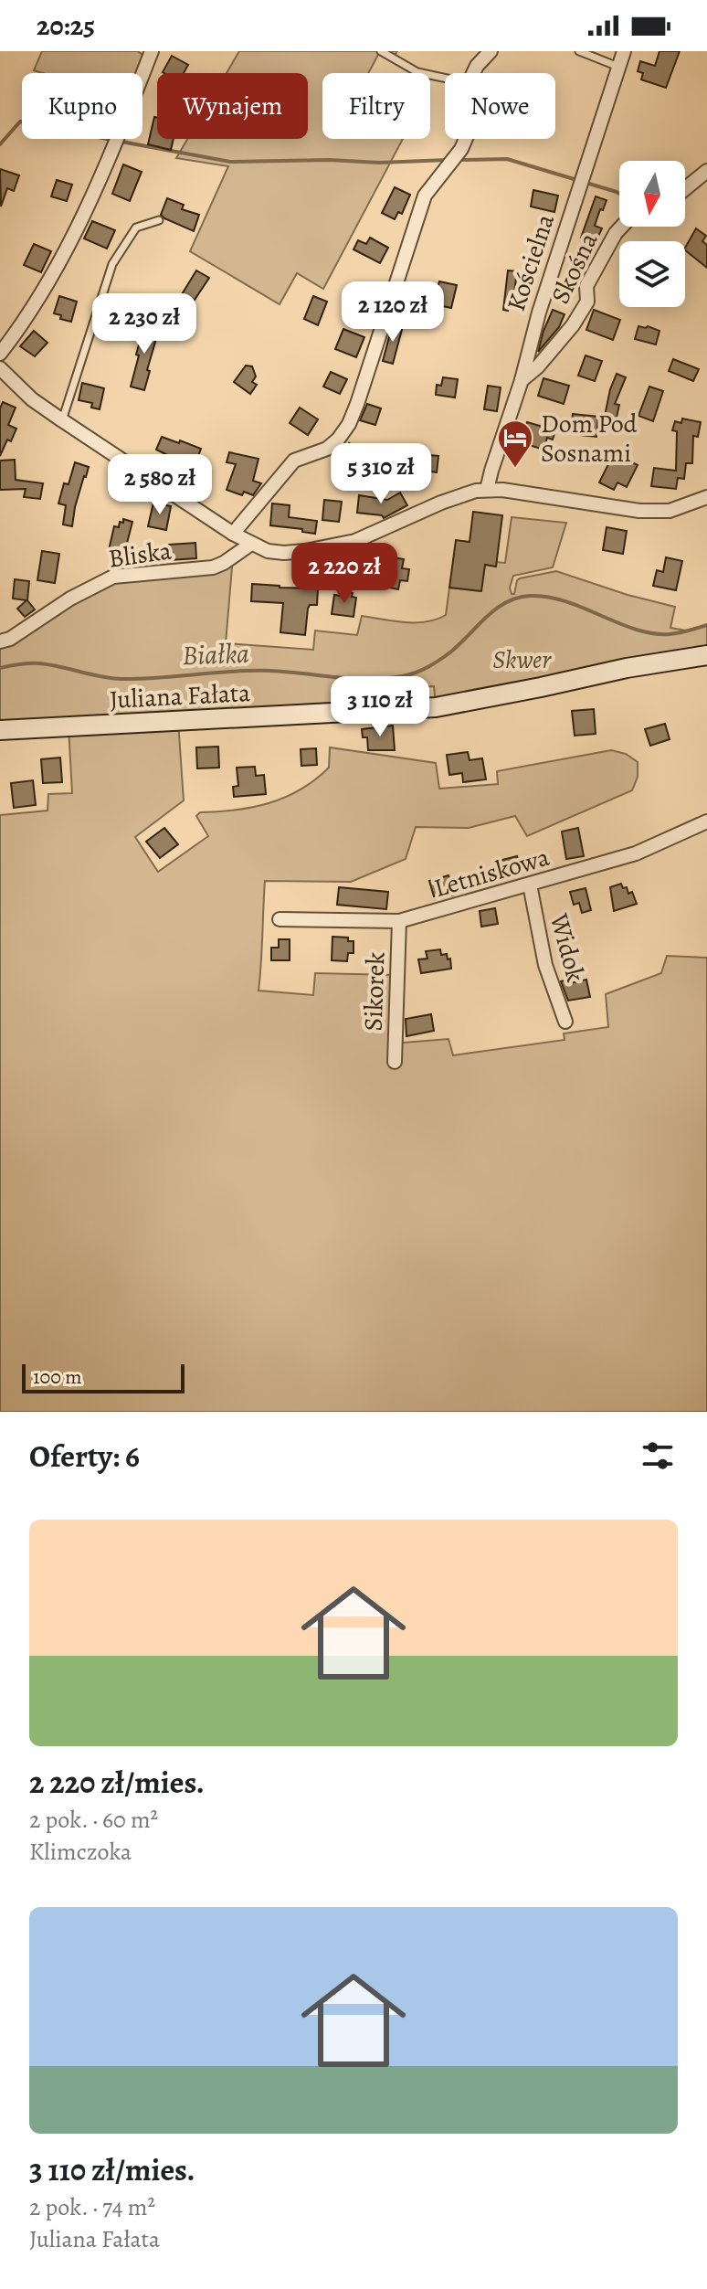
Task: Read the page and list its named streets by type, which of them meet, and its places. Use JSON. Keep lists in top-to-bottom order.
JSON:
{
  "streets": {
    "street": [
      "Kościelna",
      "Skośna",
      "Bliska",
      "Juliana Fałata",
      "Letniskowa",
      "Widok",
      "Sikorek"
    ]
  },
  "crossings": [
    ["Kościelna", "Skośna"],
    ["Letniskowa", "Widok"],
    ["Letniskowa", "Sikorek"]
  ],
  "water": ["Białka"],
  "parks": ["Skwer"],
  "places": {
    "hotel": ["Dom Pod Sosnami"]
  },
  "scale_bar": "100 m",
  "north": "bottom",
  "page": {
    "status": "20:25",
    "chip": [
      "Kupno",
      "Wynajem",
      "Filtry",
      "Nowe"
    ],
    "price": [
      "2 120 zł",
      "2 230 zł",
      "5 310 zł",
      "2 580 zł",
      "2 220 zł",
      "3 110 zł"
    ],
    "scale": "100 m",
    "heading": "Oferty: 6",
    "list": [
      {
        "name": "2 220 zł/mies.",
        "note": "2 pok. · 60 m² · Klimczoka"
      },
      {
        "name": "3 110 zł/mies.",
        "note": "2 pok. · 74 m² · Juliana Fałata"
      }
    ]
  }
}
